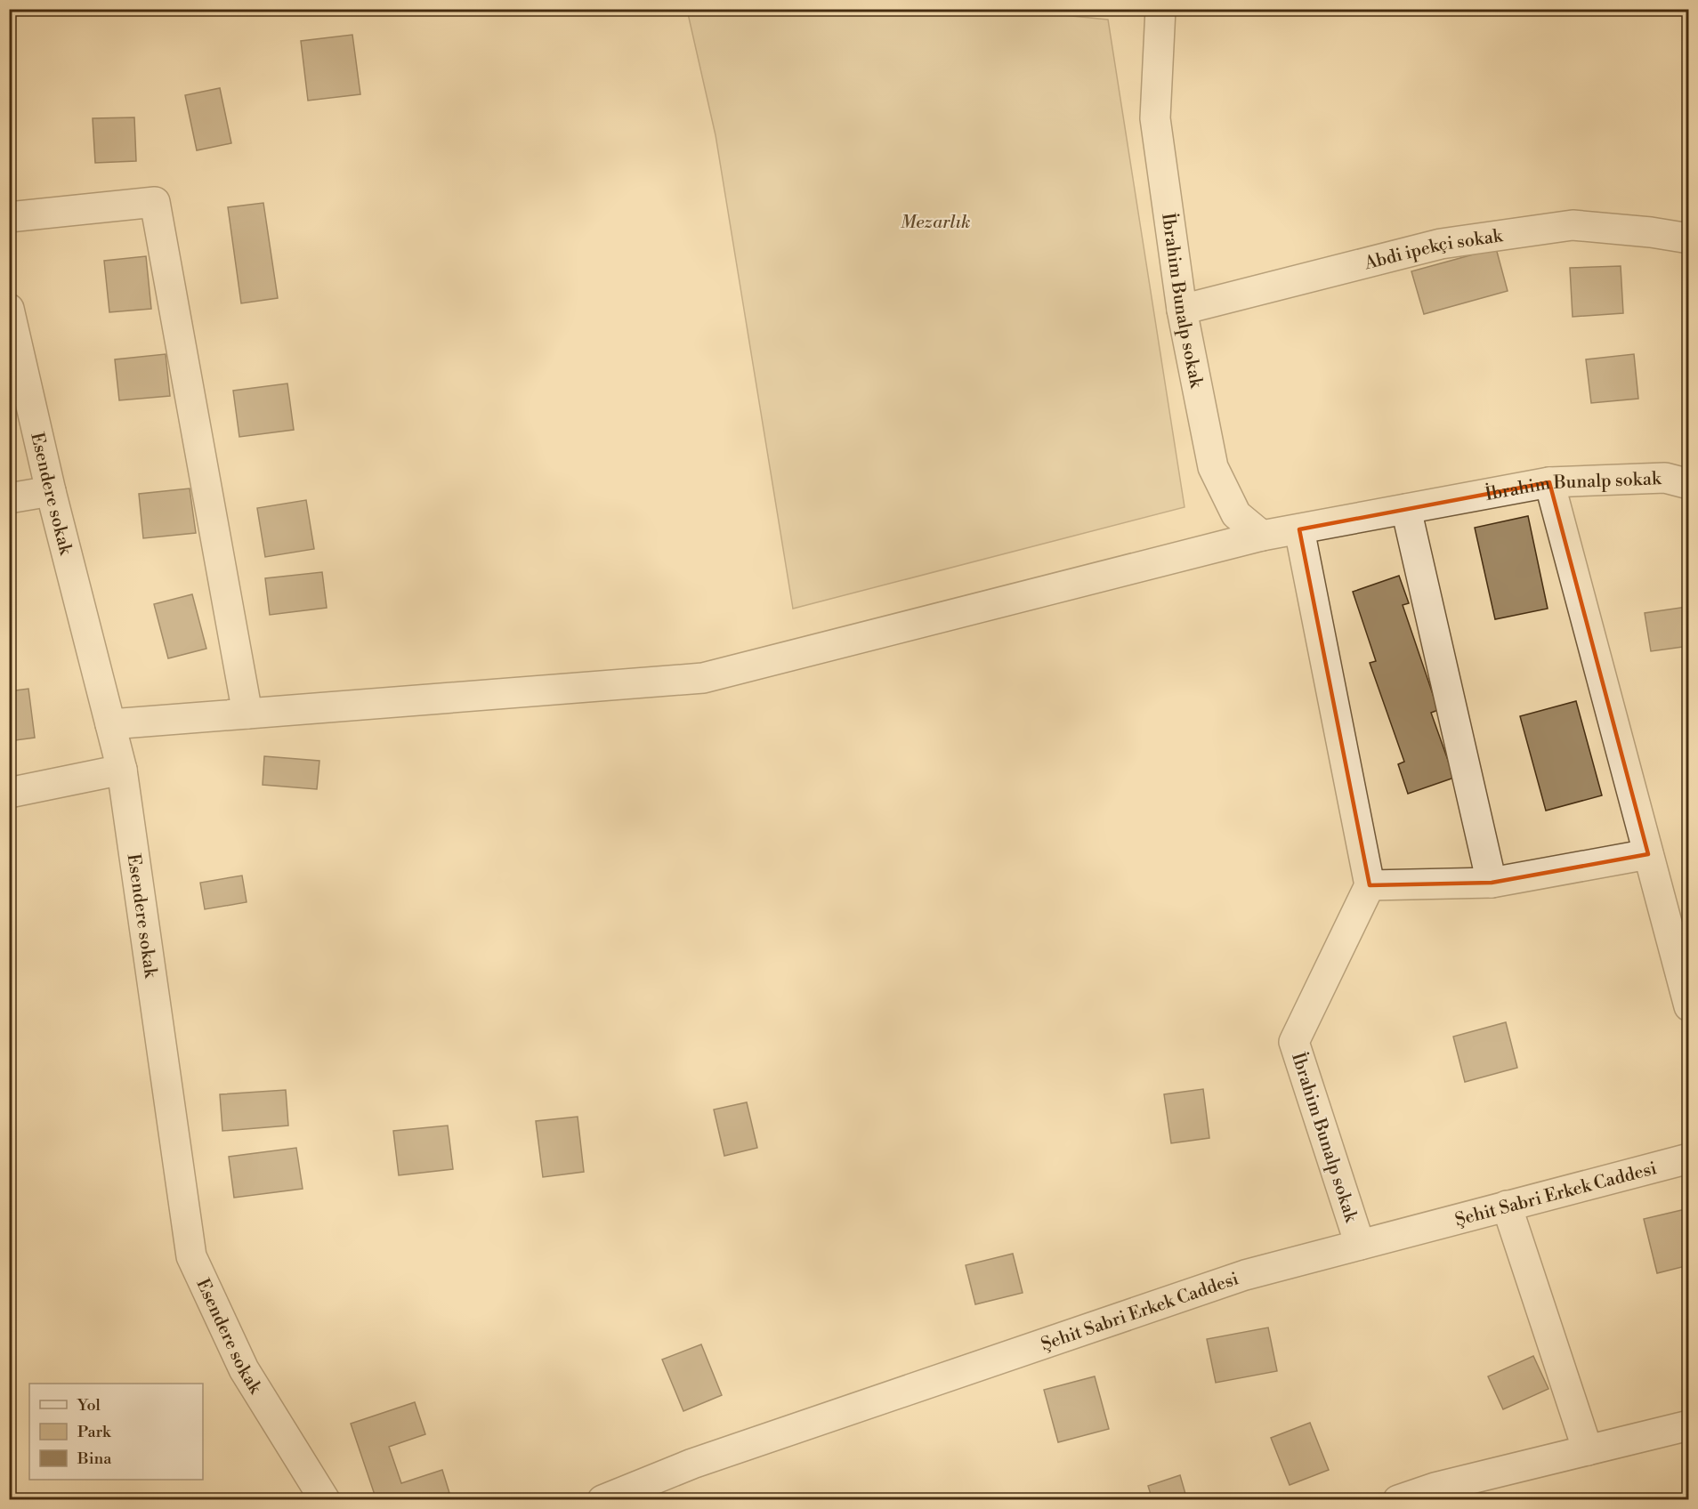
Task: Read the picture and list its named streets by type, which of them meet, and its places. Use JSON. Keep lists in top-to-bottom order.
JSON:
{
  "streets": {
    "street": [
      "Abdi ipekçi sokak",
      "İbrahim Bunalp sokak",
      "Esendere sokak",
      "Şehit Sabri Erkek Caddesi"
    ]
  },
  "crossings": [
    ["Abdi ipekçi sokak", "İbrahim Bunalp sokak"],
    ["İbrahim Bunalp sokak", "Şehit Sabri Erkek Caddesi"]
  ],
  "parks": ["Mezarlık"],
  "legend": ["Yol", "Park", "Bina"]
}
